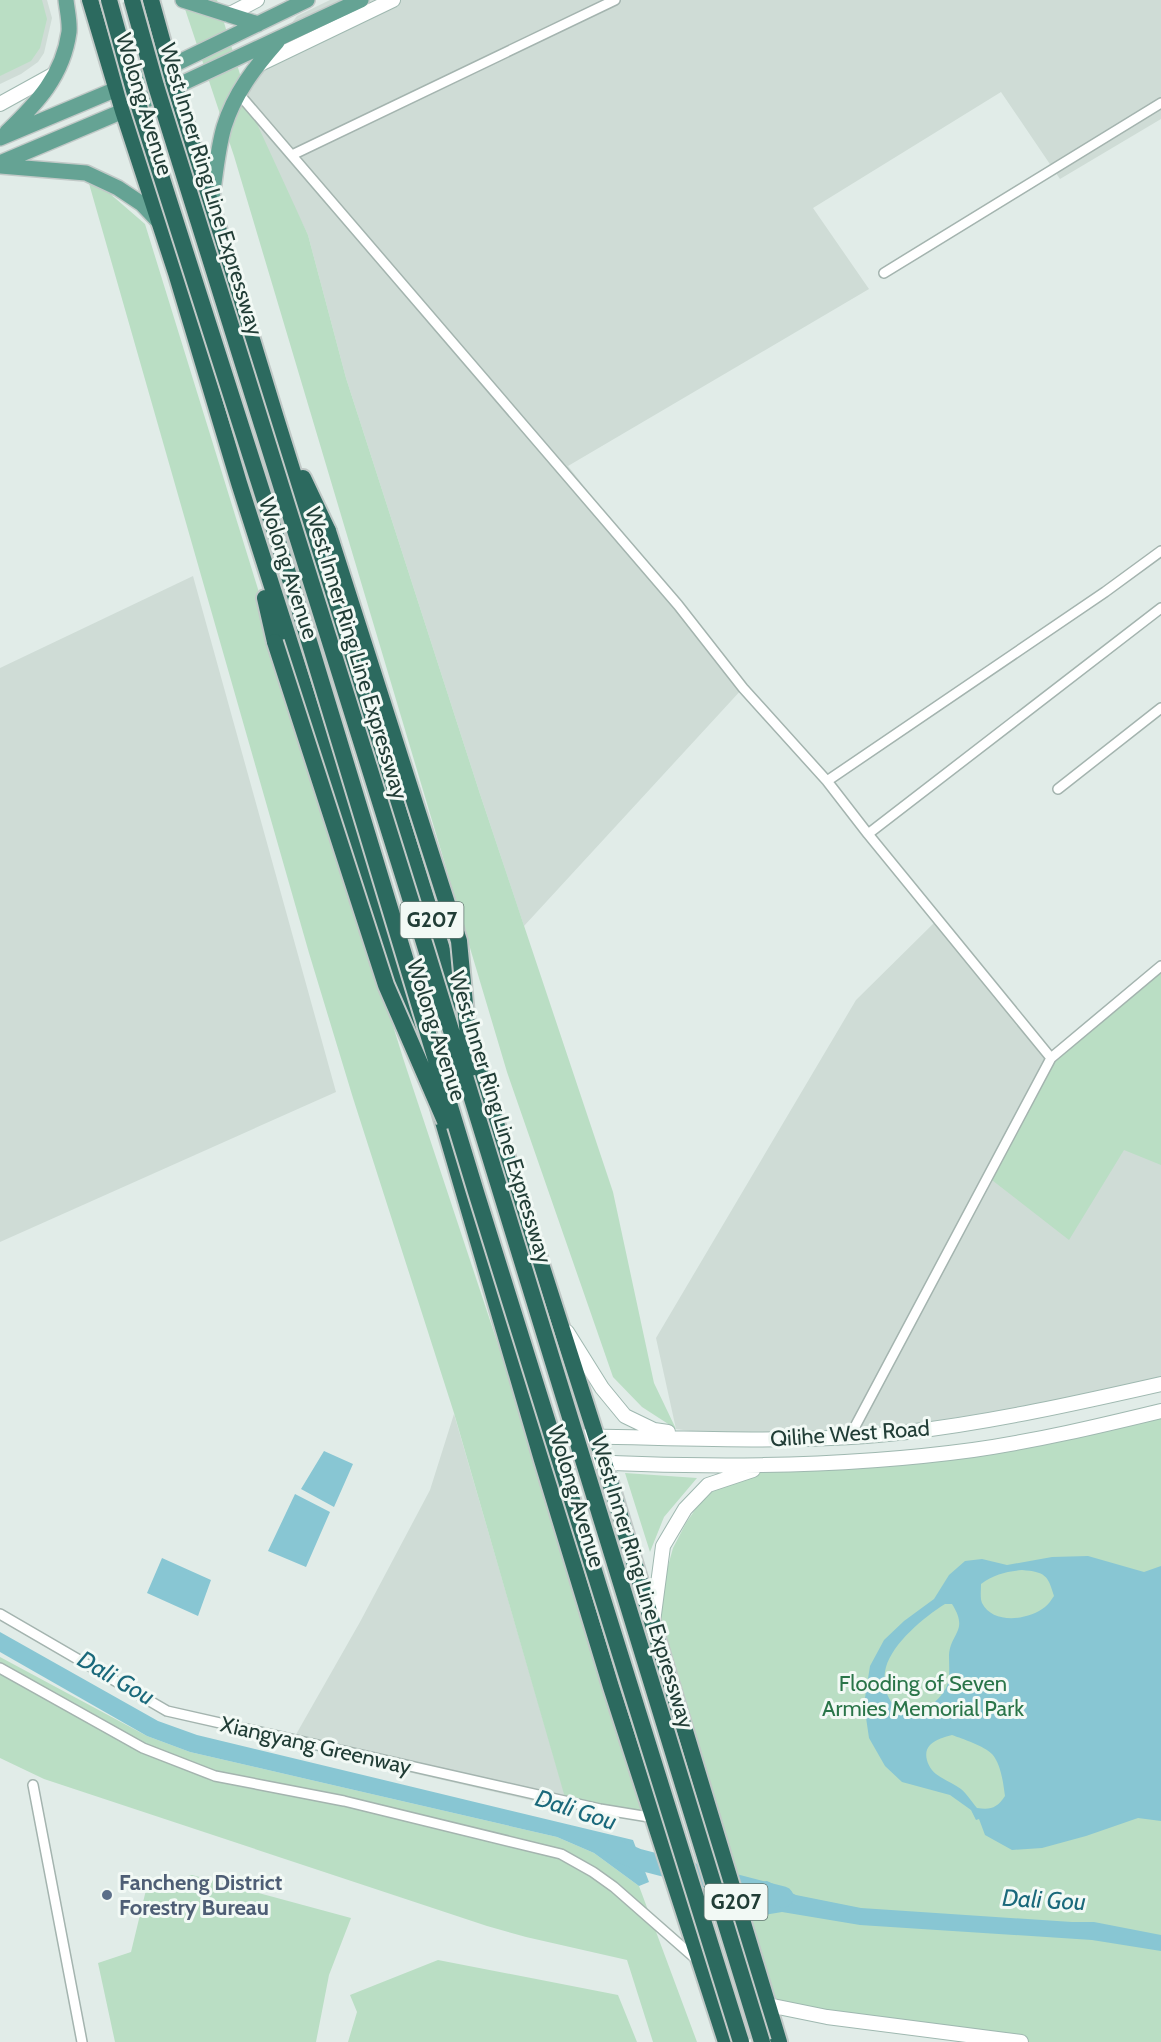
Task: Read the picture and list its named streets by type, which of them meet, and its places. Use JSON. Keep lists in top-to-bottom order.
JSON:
{
  "streets": {
    "highway": ["Wolong Avenue", "West Inner Ring Line Expressway", "G207"],
    "street": ["Qilihe West Road", "Xiangyang Greenway"]
  },
  "crossings": [
    ["Wolong Avenue", "Qilihe West Road"],
    ["Wolong Avenue", "Xiangyang Greenway"]
  ],
  "water": ["Dali Gou"],
  "parks": ["Flooding of Seven Armies Memorial Park"],
  "places": ["Fancheng District Forestry Bureau"]
}
